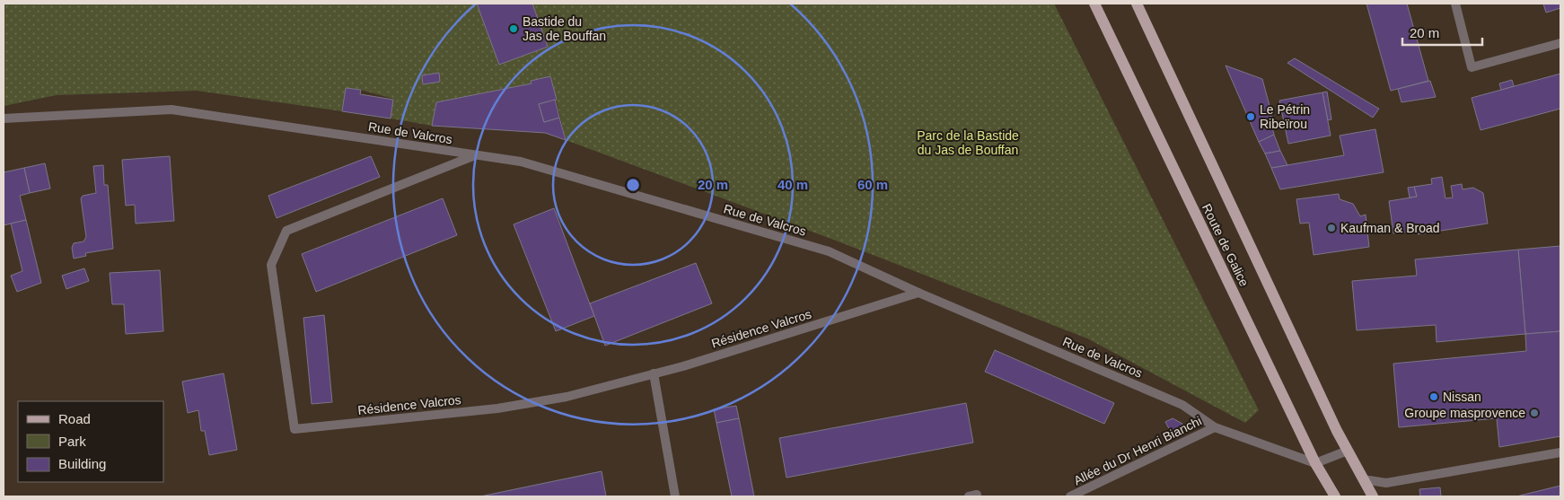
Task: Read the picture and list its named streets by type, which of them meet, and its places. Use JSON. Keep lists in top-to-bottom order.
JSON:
{
  "streets": {
    "main road": ["Route de Galice"],
    "street": ["Rue de Valcros", "Résidence Valcros", "Allée du Dr Henri Bianchi"]
  },
  "crossings": [
    ["Rue de Valcros", "Route de Galice"],
    ["Rue de Valcros", "Résidence Valcros"],
    ["Rue de Valcros", "Allée du Dr Henri Bianchi"]
  ],
  "parks": ["Parc de la Bastide du Jas de Bouffan"],
  "places": [
    "Bastide du Jas de Bouffan",
    "Le Pétrin Ribeïrou",
    "Kaufman & Broad",
    "Nissan",
    "Groupe masprovence"
  ],
  "legend": ["Road", "Park", "Building"],
  "scale_bar": "20 m",
  "rings": ["20 m", "40 m", "60 m"]
}
